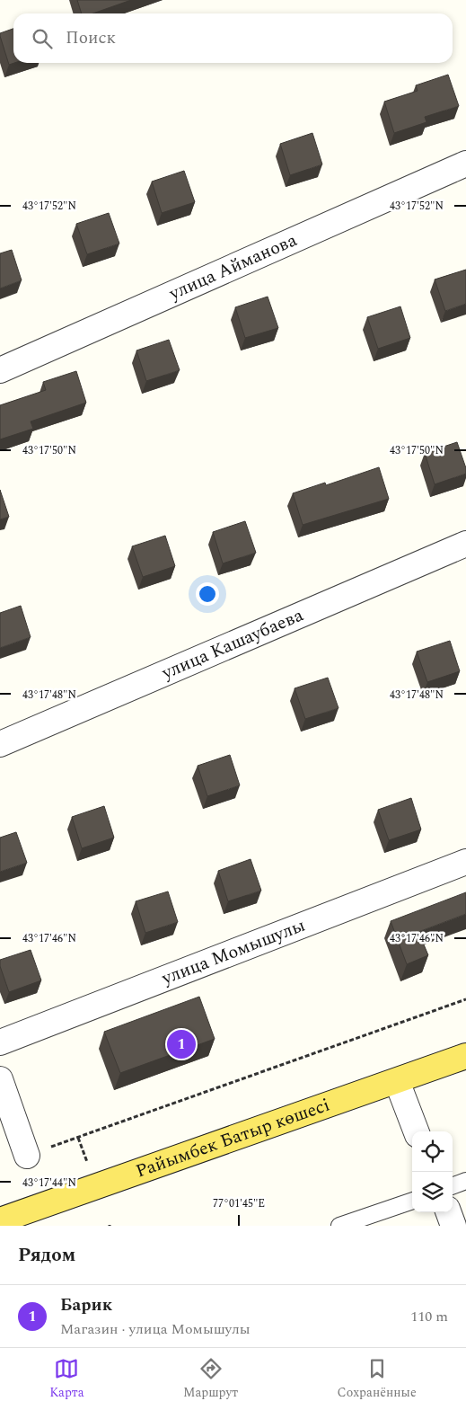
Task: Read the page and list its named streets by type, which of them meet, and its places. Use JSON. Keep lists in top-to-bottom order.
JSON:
{
  "streets": {
    "main road": ["Райымбек Батыр көшесі"],
    "street": ["улица Айманова", "улица Кашаубаева", "улица Момышулы"]
  },
  "page": {
    "search": "Поиск",
    "pins": "1",
    "heading": "Рядом",
    "list": [
      {
        "mark": "1",
        "name": "Барик",
        "note": "Магазин · улица Момышулы",
        "value": "110 m"
      }
    ],
    "nav": ["Карта", "Маршрут", "Сохранённые"]
  },
  "coordinates": [
    "43°17'52\"N",
    "43°17'50\"N",
    "43°17'48\"N",
    "43°17'46\"N",
    "43°17'44\"N",
    "77°01'45\"E"
  ]
}
